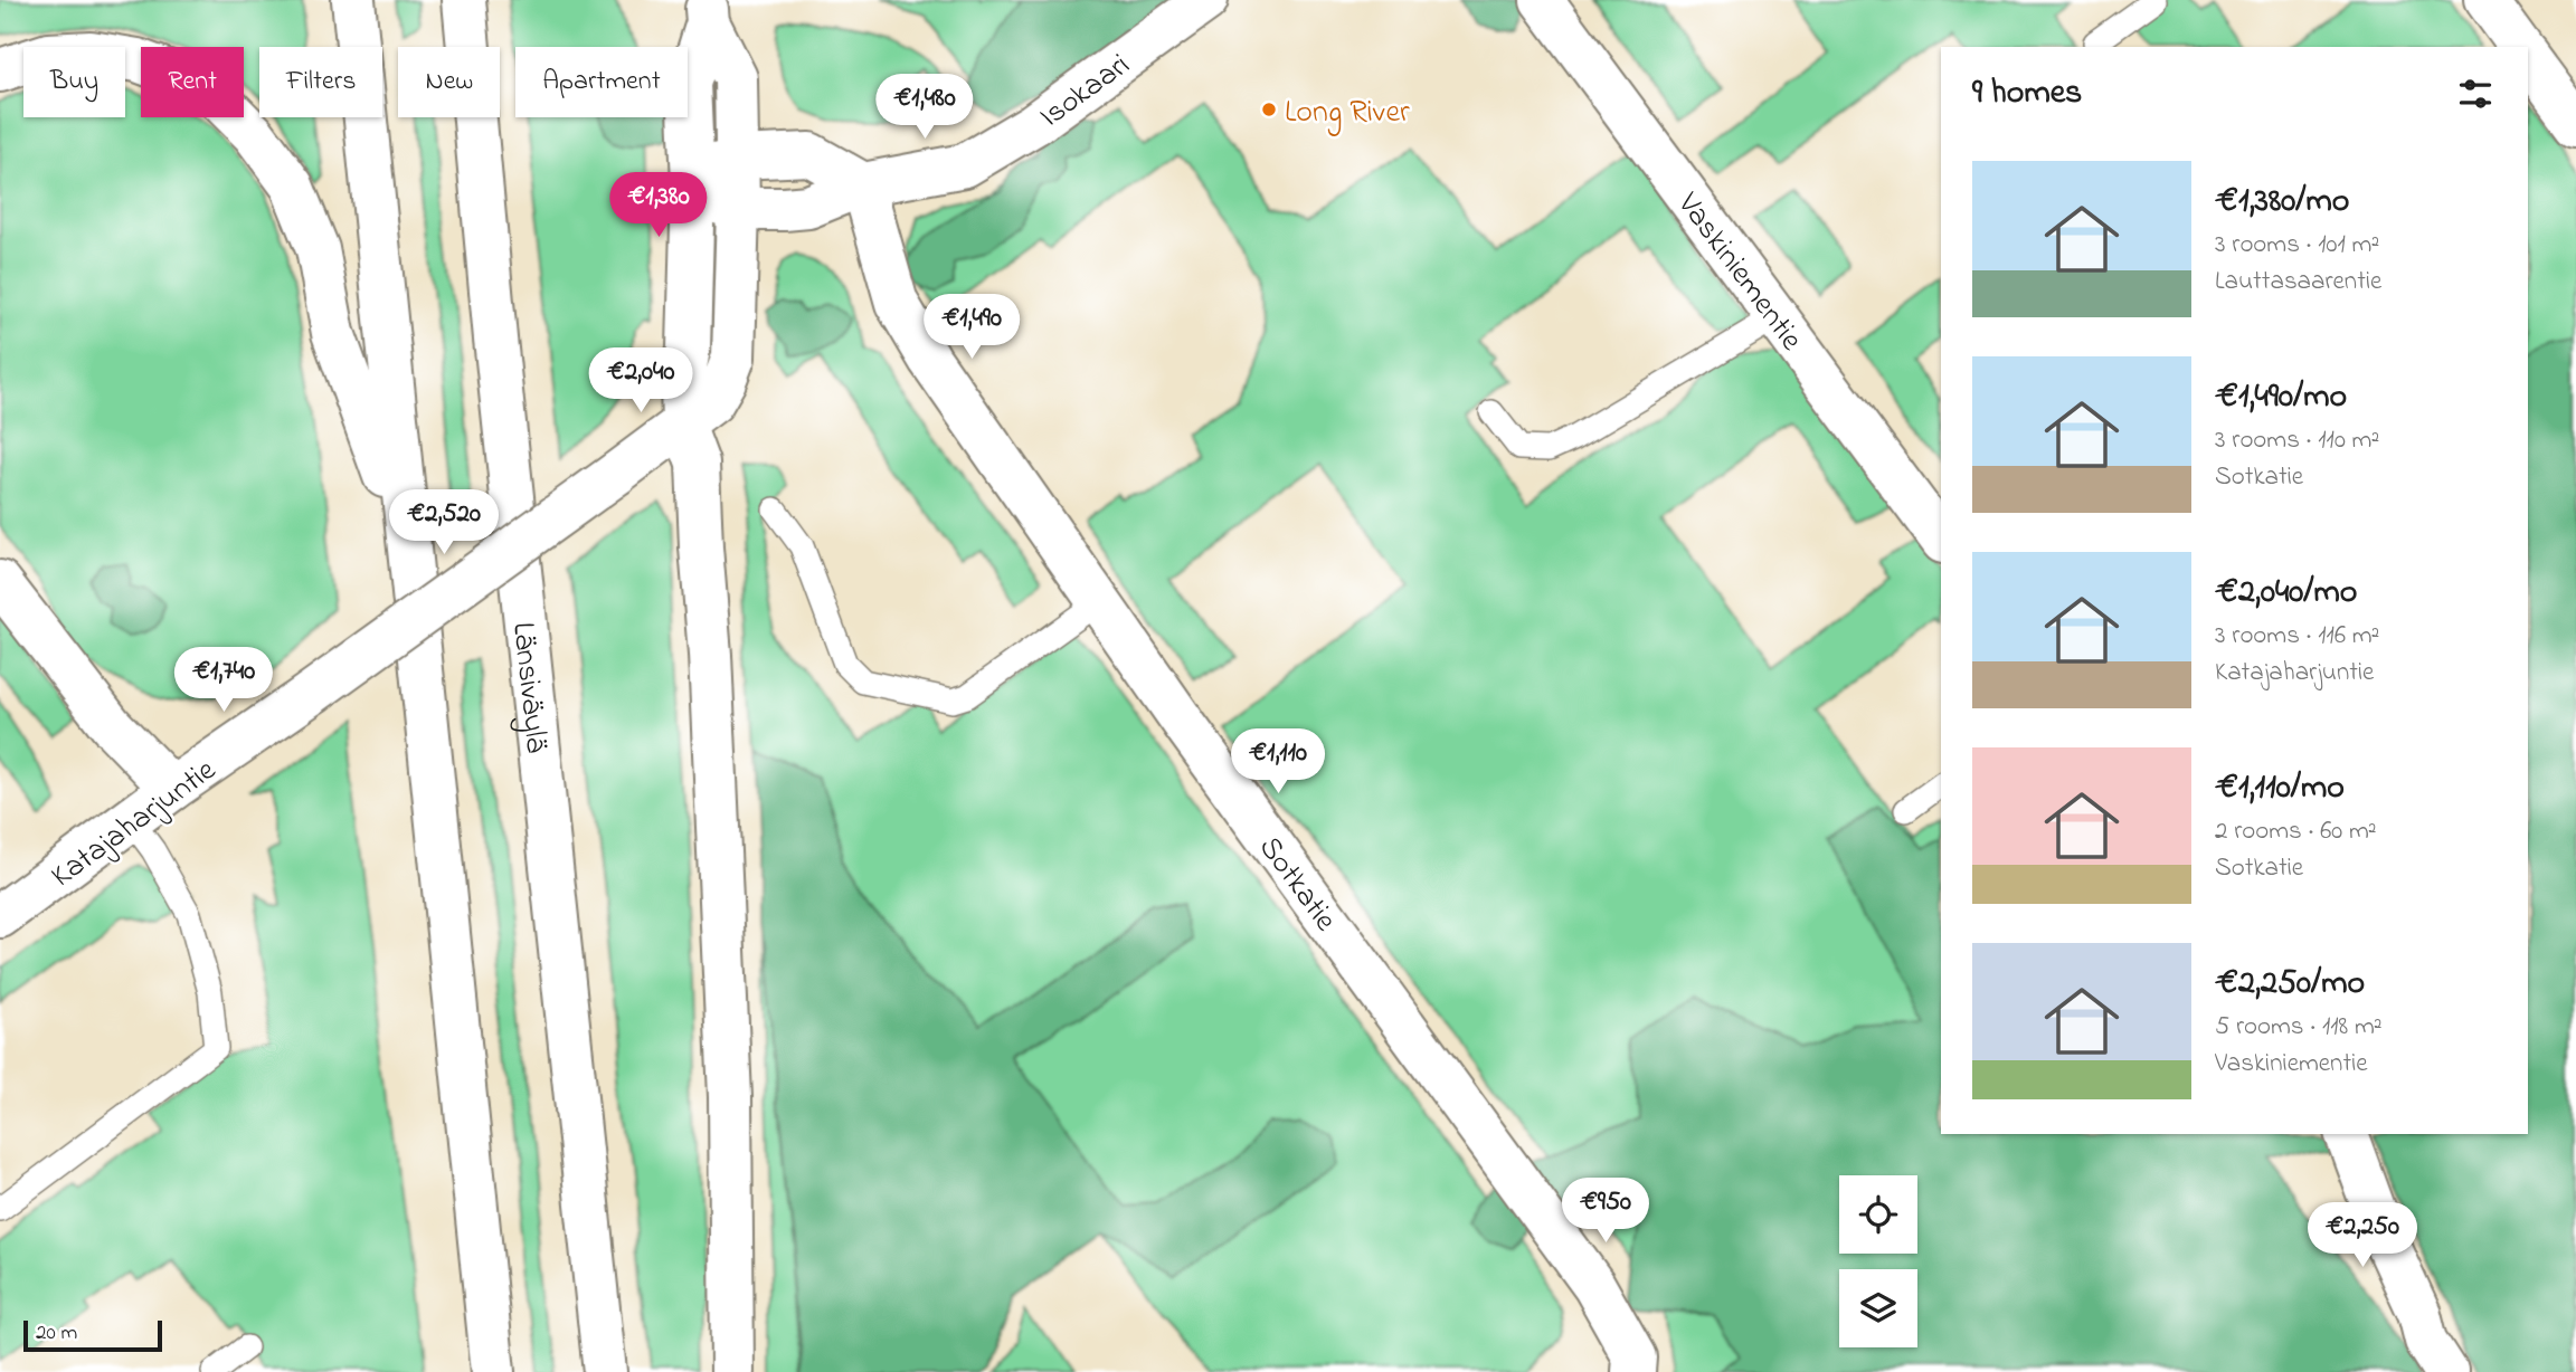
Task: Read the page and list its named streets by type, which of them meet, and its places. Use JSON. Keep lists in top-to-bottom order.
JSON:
{
  "streets": {
    "main road": [
      "Isokaari",
      "Vaskiniementie",
      "Länsiväylä",
      "Katajaharjuntie",
      "Sotkatie"
    ]
  },
  "crossings": [
    ["Isokaari", "Katajaharjuntie"],
    ["Isokaari", "Sotkatie"]
  ],
  "places": ["Long River"],
  "scale_bar": "20 m",
  "page": {
    "chip": [
      "Buy",
      "Rent",
      "Filters",
      "New",
      "Apartment"
    ],
    "heading": "9 homes",
    "price": [
      "€1,480",
      "€1,380",
      "€1,490",
      "€2,040",
      "€2,520",
      "€1,740",
      "€1,110",
      "€950",
      "€2,250"
    ],
    "list": [
      {
        "name": "€1,380/mo",
        "note": "3 rooms · 101 m² · Lauttasaarentie"
      },
      {
        "name": "€1,490/mo",
        "note": "3 rooms · 110 m² · Sotkatie"
      },
      {
        "name": "€2,040/mo",
        "note": "3 rooms · 116 m² · Katajaharjuntie"
      },
      {
        "name": "€1,110/mo",
        "note": "2 rooms · 60 m² · Sotkatie"
      },
      {
        "name": "€2,250/mo",
        "note": "5 rooms · 118 m² · Vaskiniementie"
      }
    ],
    "scale": "20 m"
  }
}
